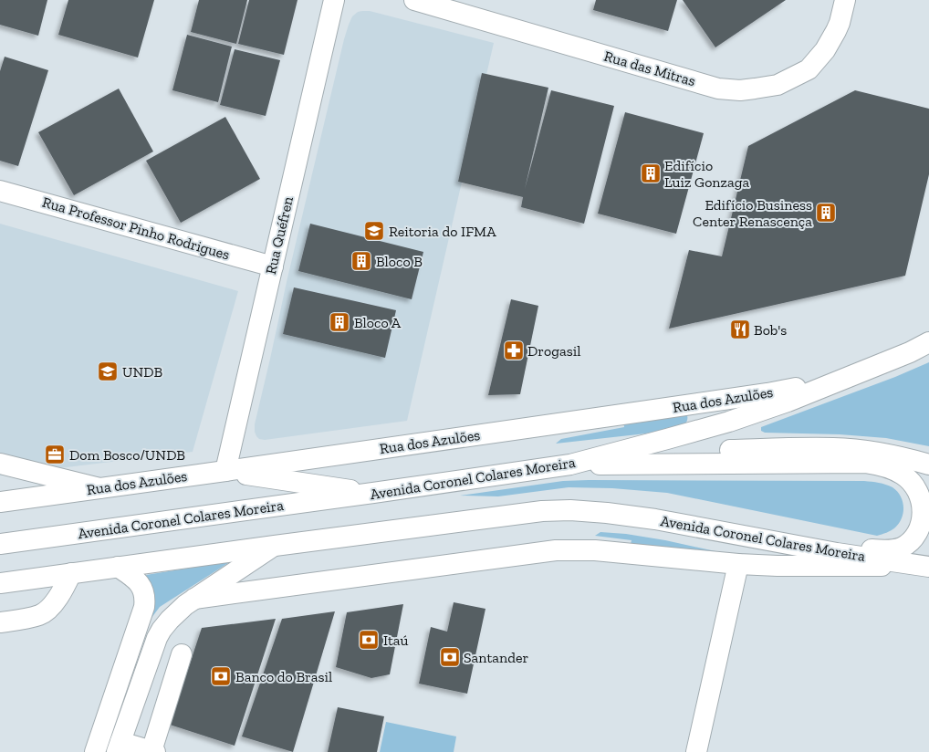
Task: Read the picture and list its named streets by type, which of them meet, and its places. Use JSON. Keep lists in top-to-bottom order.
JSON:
{
  "streets": {
    "main road": [
      "Rua das Mitras",
      "Rua Professor Pinho Rodrigues",
      "Rua Quéfren",
      "Rua dos Azulões",
      "Avenida Coronel Colares Moreira"
    ]
  },
  "crossings": [
    ["Rua Professor Pinho Rodrigues", "Rua Quéfren"],
    ["Rua Quéfren", "Rua dos Azulões"],
    ["Rua dos Azulões", "Avenida Coronel Colares Moreira"]
  ],
  "places": {
    "building": [
      "Edifício Luiz Gonzaga",
      "Edifício Business Center Renascença",
      "Bloco B",
      "Bloco A"
    ],
    "school or university": ["Reitoria do IFMA", "UNDB"],
    "restaurant": ["Bob's"],
    "pharmacy": ["Drogasil"],
    "office": ["Dom Bosco/UNDB"],
    "bank": ["Itaú", "Santander", "Banco do Brasil"]
  }
}
